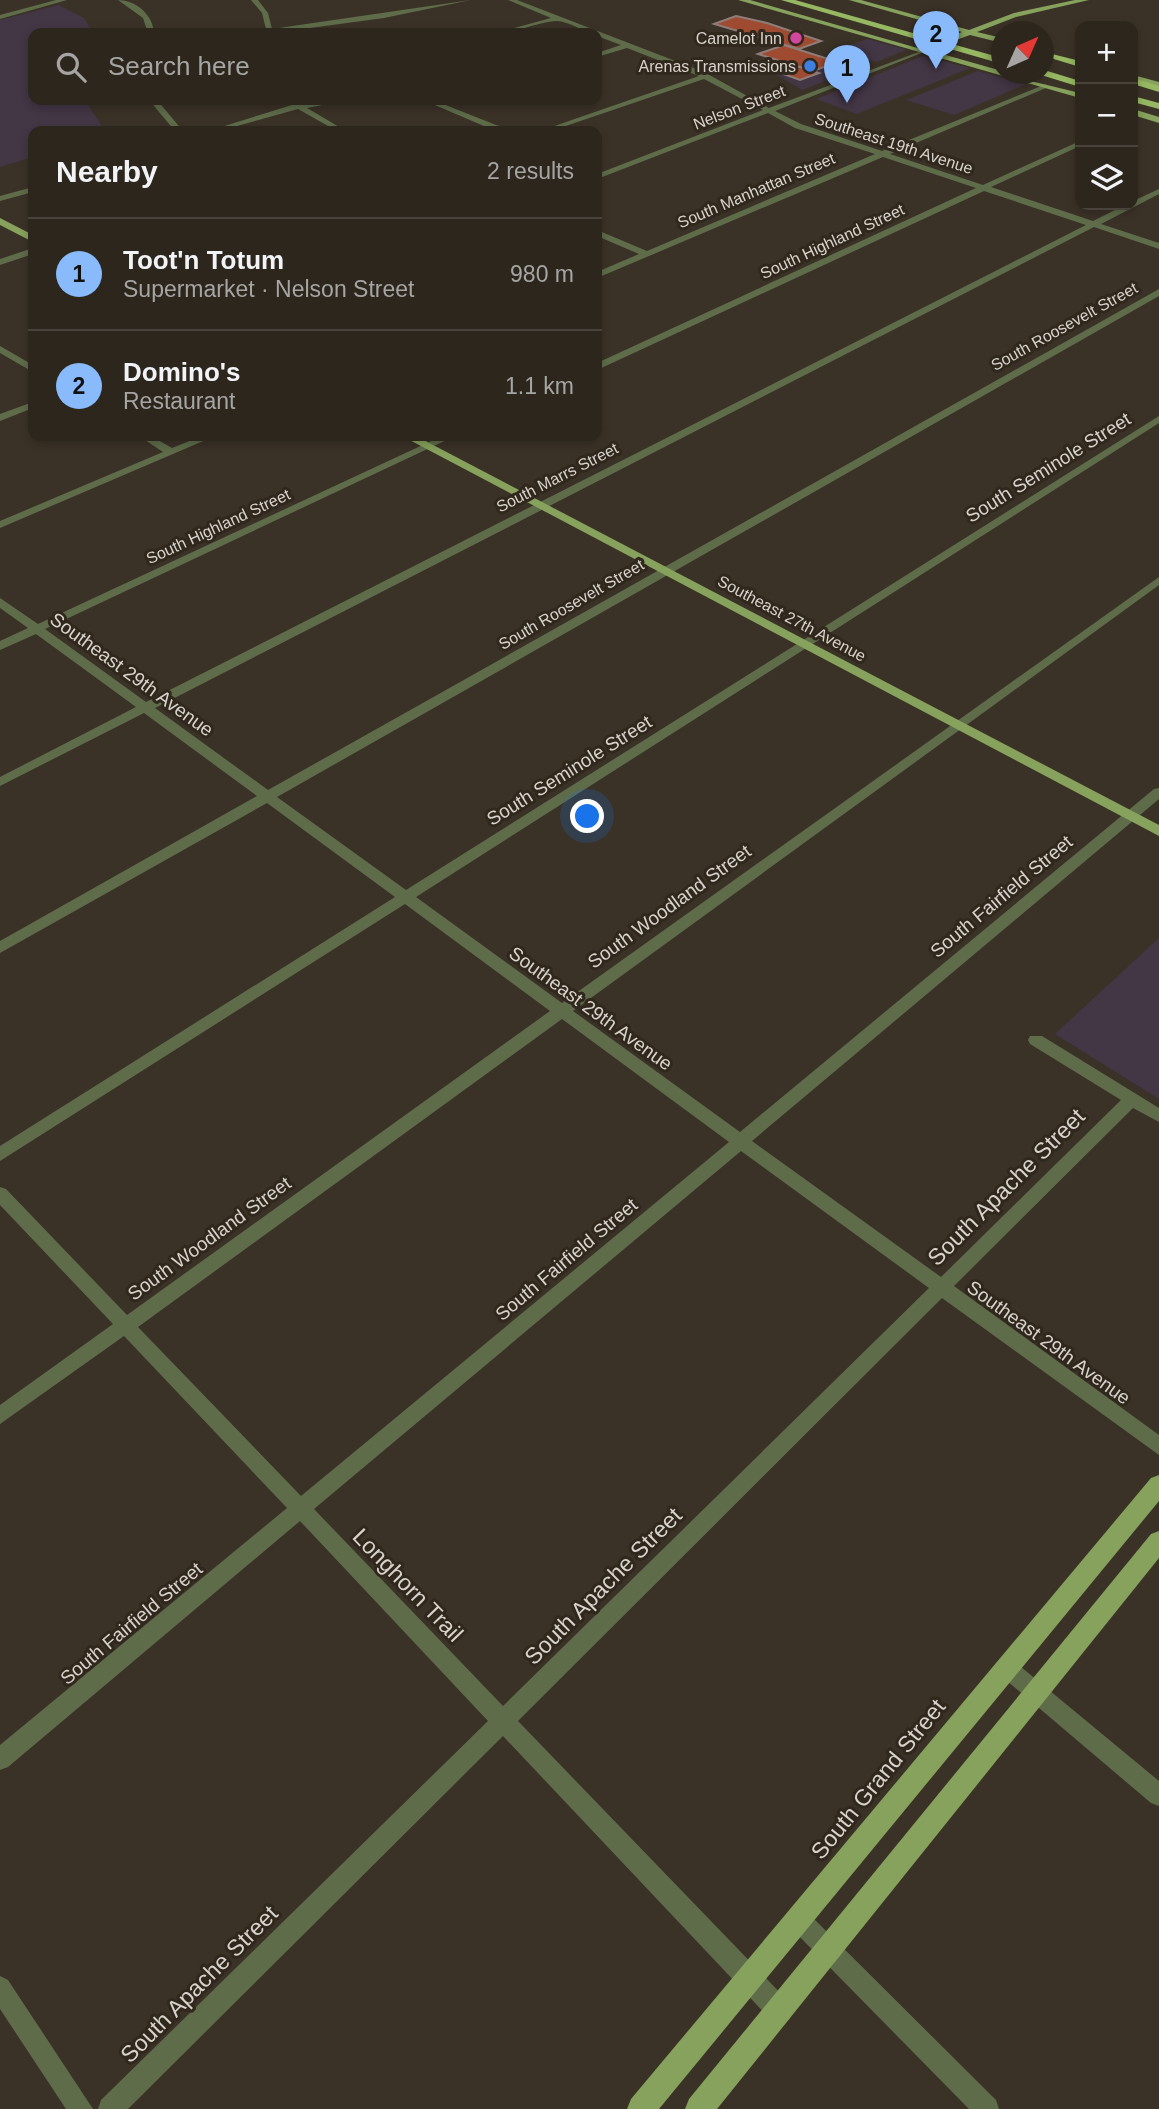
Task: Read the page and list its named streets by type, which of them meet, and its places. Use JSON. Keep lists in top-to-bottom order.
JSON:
{
  "streets": {
    "main road": ["Nelson Street", "Southeast 27th Avenue", "South Grand Street"],
    "street": [
      "Southeast 19th Avenue",
      "South Manhattan Street",
      "South Highland Street",
      "South Roosevelt Street",
      "South Seminole Street",
      "South Marrs Street",
      "Southeast 29th Avenue",
      "South Fairfield Street",
      "South Woodland Street",
      "South Apache Street",
      "Longhorn Trail"
    ]
  },
  "crossings": [
    ["Nelson Street", "Southeast 19th Avenue"],
    ["Southeast 19th Avenue", "South Manhattan Street"],
    ["Southeast 19th Avenue", "South Highland Street"],
    ["Southeast 19th Avenue", "South Marrs Street"],
    ["South Highland Street", "Southeast 27th Avenue"],
    ["South Highland Street", "Southeast 29th Avenue"],
    ["South Roosevelt Street", "Southeast 27th Avenue"],
    ["South Roosevelt Street", "Southeast 29th Avenue"],
    ["South Seminole Street", "Southeast 27th Avenue"],
    ["South Seminole Street", "Southeast 29th Avenue"],
    ["South Marrs Street", "Southeast 27th Avenue"],
    ["South Marrs Street", "Southeast 29th Avenue"],
    ["Southeast 27th Avenue", "South Fairfield Street"],
    ["Southeast 27th Avenue", "South Woodland Street"],
    ["Southeast 29th Avenue", "South Fairfield Street"],
    ["Southeast 29th Avenue", "South Woodland Street"],
    ["Southeast 29th Avenue", "South Apache Street"],
    ["South Fairfield Street", "Longhorn Trail"],
    ["South Woodland Street", "Longhorn Trail"],
    ["South Apache Street", "Longhorn Trail"],
    ["Longhorn Trail", "South Grand Street"]
  ],
  "places": ["Camelot Inn", "Arenas Transmissions"],
  "north": "top right",
  "page": {
    "pins": ["2", "1"],
    "map_buttons": ["+", "−"],
    "search": "Search here",
    "heading": ["Nearby", "2 results"],
    "list": [
      {
        "mark": "1",
        "name": "Toot'n Totum",
        "note": "Supermarket · Nelson Street",
        "value": "980 m"
      },
      {
        "mark": "2",
        "name": "Domino's",
        "note": "Restaurant",
        "value": "1.1 km"
      }
    ]
  }
}
